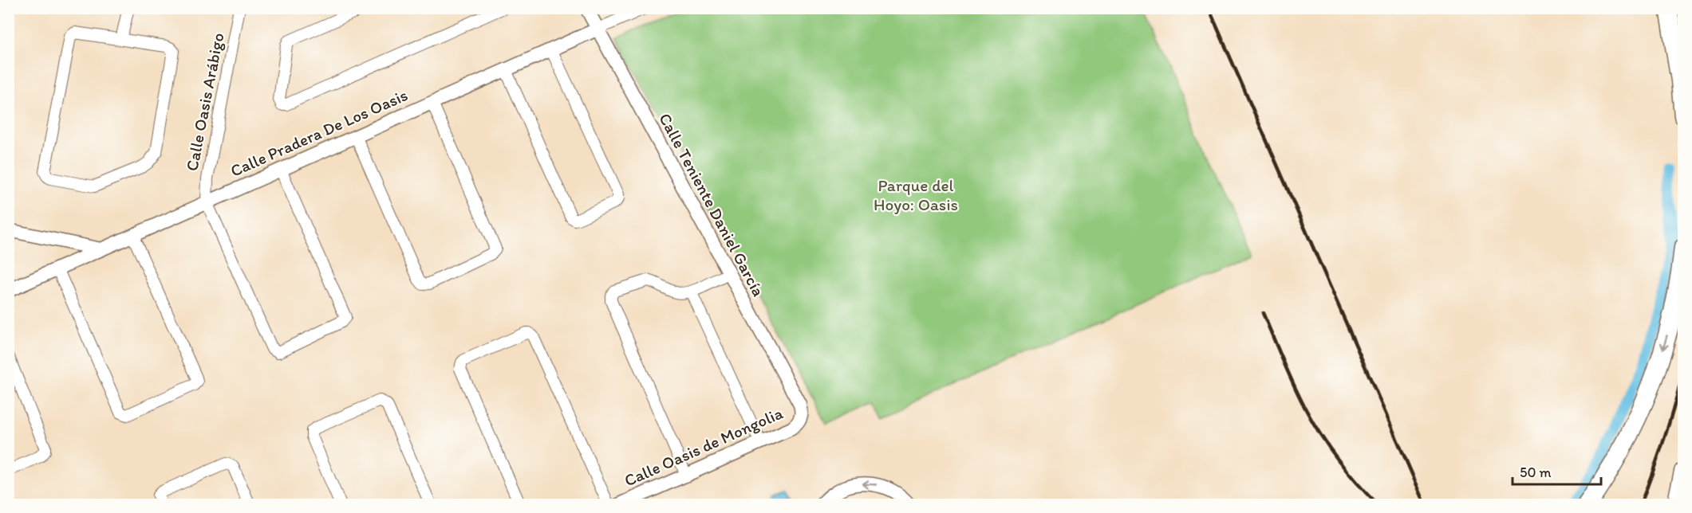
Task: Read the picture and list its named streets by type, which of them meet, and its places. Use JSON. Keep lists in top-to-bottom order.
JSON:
{
  "streets": {
    "street": [
      "Calle Oasis Arábigo",
      "Calle Pradera De Los Oasis",
      "Calle Teniente Daniel García",
      "Calle Oasis de Mongolia"
    ]
  },
  "crossings": [
    ["Calle Oasis Arábigo", "Calle Pradera De Los Oasis"],
    ["Calle Pradera De Los Oasis", "Calle Teniente Daniel García"],
    ["Calle Teniente Daniel García", "Calle Oasis de Mongolia"]
  ],
  "parks": ["Parque del Hoyo: Oasis"],
  "scale_bar": "50 m"
}
